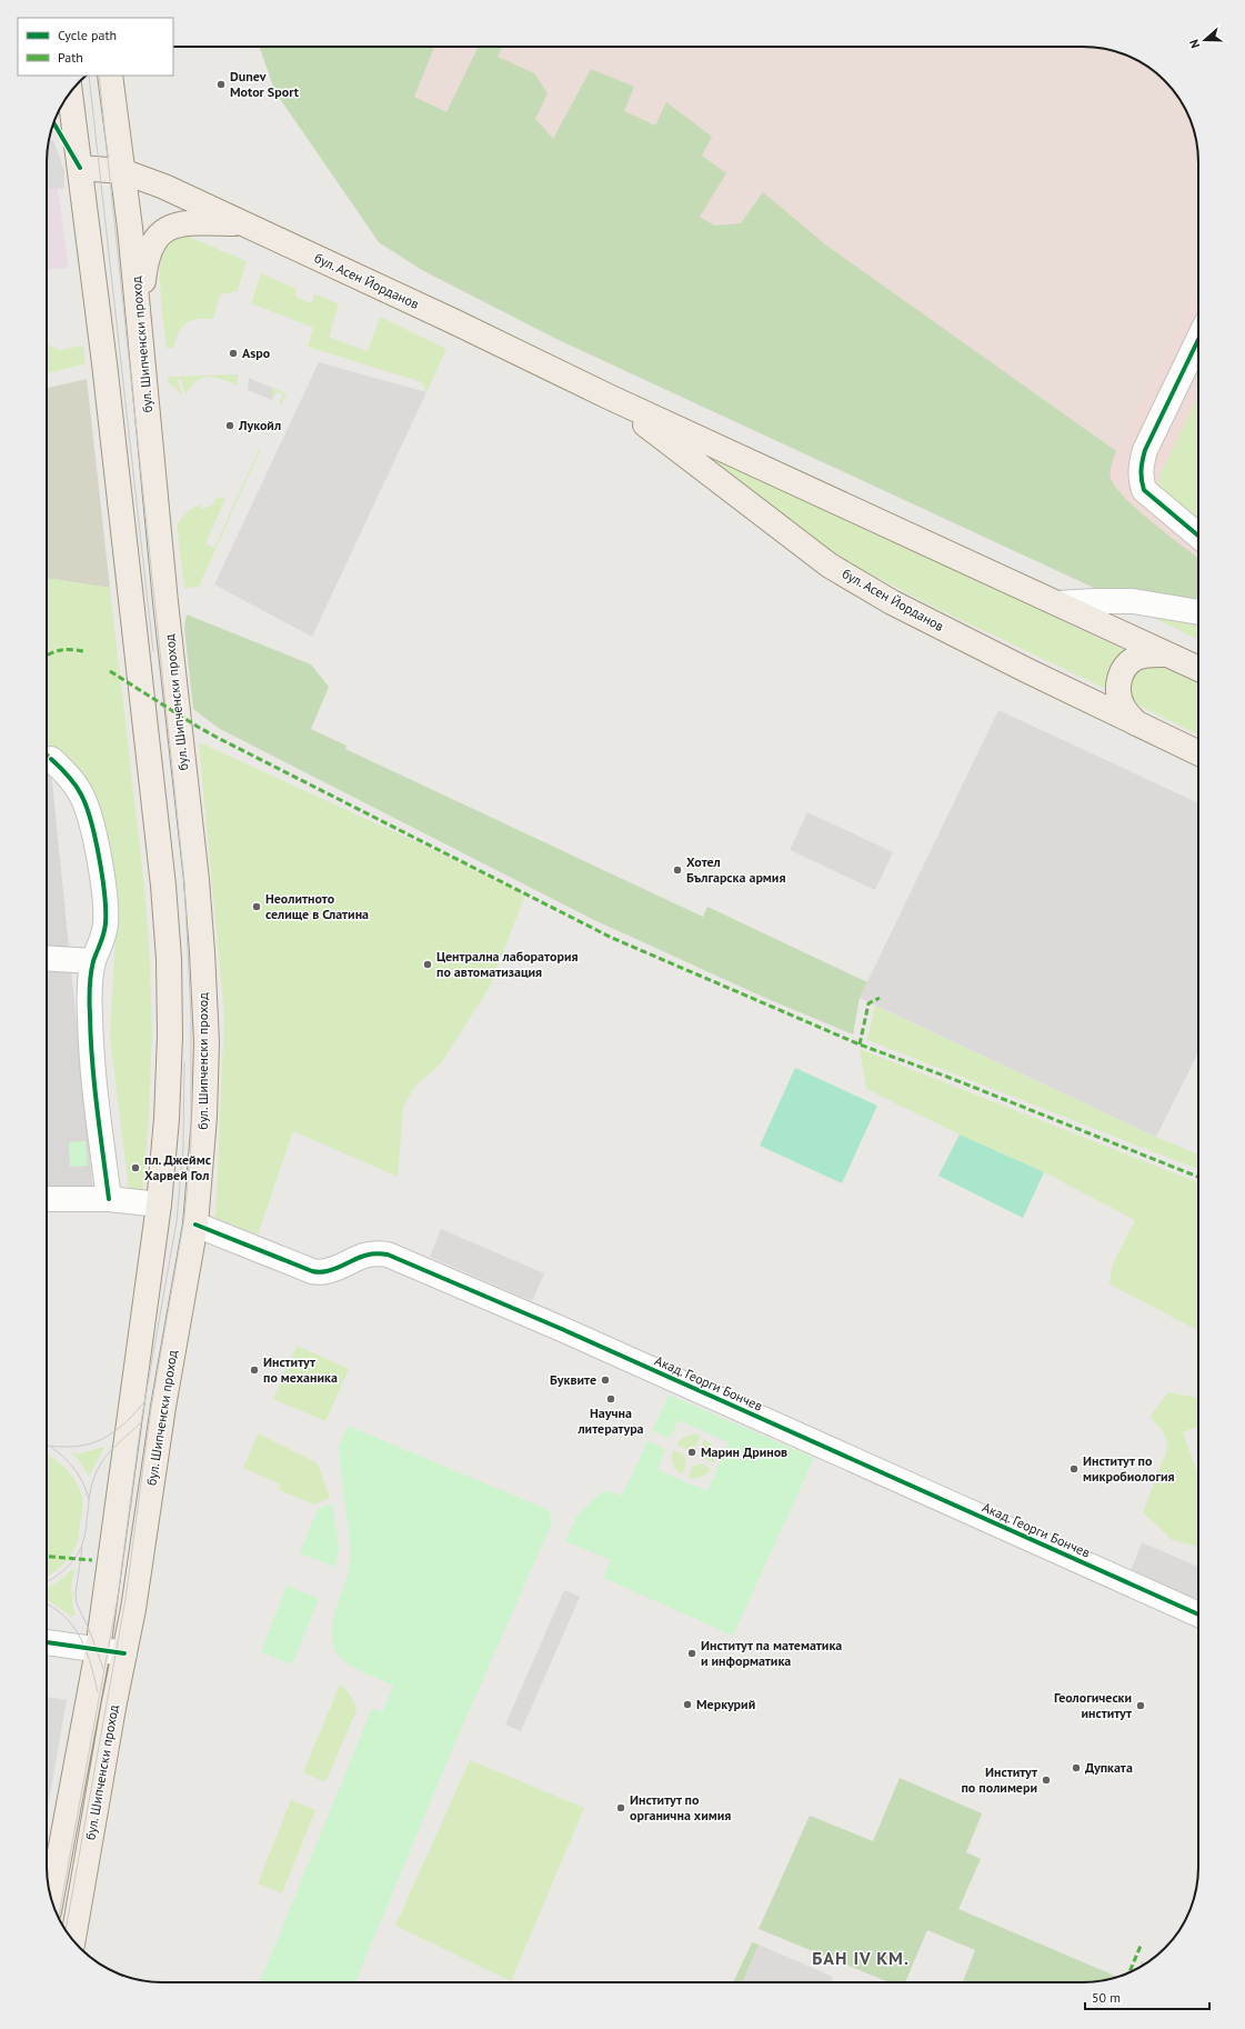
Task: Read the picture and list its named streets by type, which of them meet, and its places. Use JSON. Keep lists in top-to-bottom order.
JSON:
{
  "streets": {
    "main road": ["бул. Асен Йорданов", "бул. Шипченски проход"],
    "street": ["Акад. Георги Бончев"]
  },
  "crossings": [
    ["бул. Асен Йорданов", "бул. Шипченски проход"],
    ["бул. Шипченски проход", "Акад. Георги Бончев"]
  ],
  "districts": ["БАН IV КМ."],
  "places": [
    "Dunev Motor Sport",
    "Aspo",
    "Лукойл",
    "Хотел Българска армия",
    "Неолитното селище в Слатина",
    "Централна лаборатория по автоматизация",
    "пл. Джеймс Харвей Гол",
    "Институт по механика",
    "Буквите",
    "Научна литература",
    "Марин Дринов",
    "Институт по микробиология",
    "Институт па математика и информатика",
    "Меркурий",
    "Геологически институт",
    "Дупката",
    "Институт по полимери",
    "Институт по органична химия"
  ],
  "legend": ["Cycle path", "Path"],
  "scale_bar": "50 m",
  "north": "left"
}
